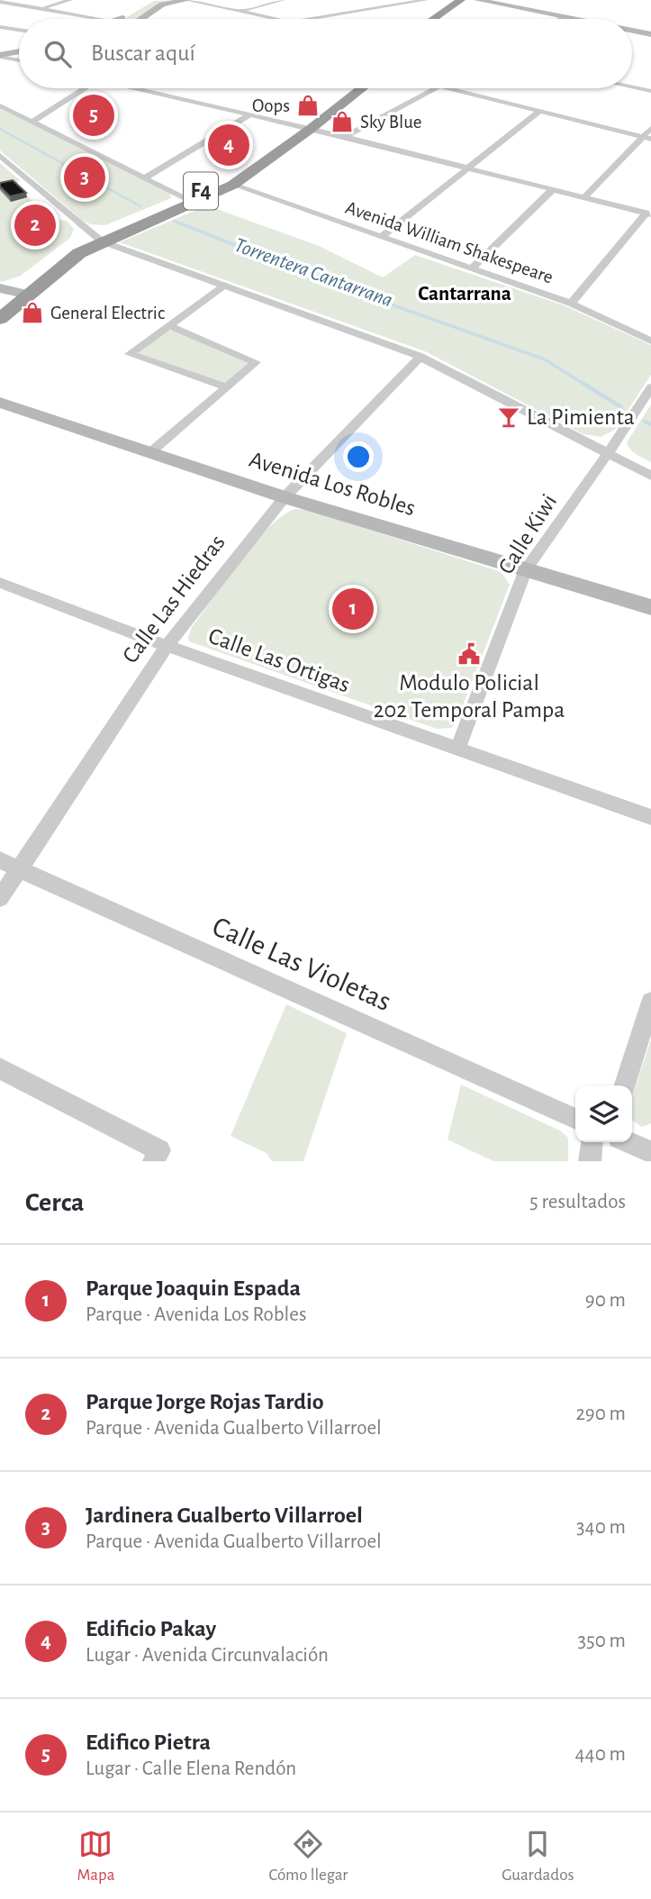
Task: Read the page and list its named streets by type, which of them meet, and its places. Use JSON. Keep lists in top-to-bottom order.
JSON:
{
  "streets": {
    "highway": ["F4"],
    "main road": ["Avenida Los Robles"],
    "street": [
      "Avenida William Shakespeare",
      "Calle Kiwi",
      "Calle Las Hiedras",
      "Calle Las Ortigas",
      "Calle Las Violetas"
    ]
  },
  "crossings": [
    ["F4", "Avenida William Shakespeare"],
    ["Avenida Los Robles", "Calle Kiwi"],
    ["Avenida Los Robles", "Calle Las Hiedras"],
    ["Calle Kiwi", "Calle Las Ortigas"],
    ["Calle Las Hiedras", "Calle Las Ortigas"],
    ["Calle Las Hiedras", "Calle Las Violetas"]
  ],
  "districts": ["Cantarrana"],
  "water": ["Torrentera Cantarrana"],
  "places": {
    "shop": ["Oops", "Sky Blue", "General Electric"],
    "bar": ["La Pimienta"],
    "public building": ["Modulo Policial 202 Temporal Pampa"]
  },
  "page": {
    "search": "Buscar aquí",
    "pins": [
      "5",
      "4",
      "3",
      "2",
      "1"
    ],
    "heading": ["Cerca", "5 resultados"],
    "list": [
      {
        "mark": "1",
        "name": "Parque Joaquin Espada",
        "note": "Parque · Avenida Los Robles",
        "value": "90 m"
      },
      {
        "mark": "2",
        "name": "Parque Jorge Rojas Tardio",
        "note": "Parque · Avenida Gualberto Villarroel",
        "value": "290 m"
      },
      {
        "mark": "3",
        "name": "Jardinera Gualberto Villarroel",
        "note": "Parque · Avenida Gualberto Villarroel",
        "value": "340 m"
      },
      {
        "mark": "4",
        "name": "Edificio Pakay",
        "note": "Lugar · Avenida Circunvalación",
        "value": "350 m"
      },
      {
        "mark": "5",
        "name": "Edifico Pietra",
        "note": "Lugar · Calle Elena Rendón",
        "value": "440 m"
      }
    ],
    "nav": ["Mapa", "Cómo llegar", "Guardados"]
  }
}
